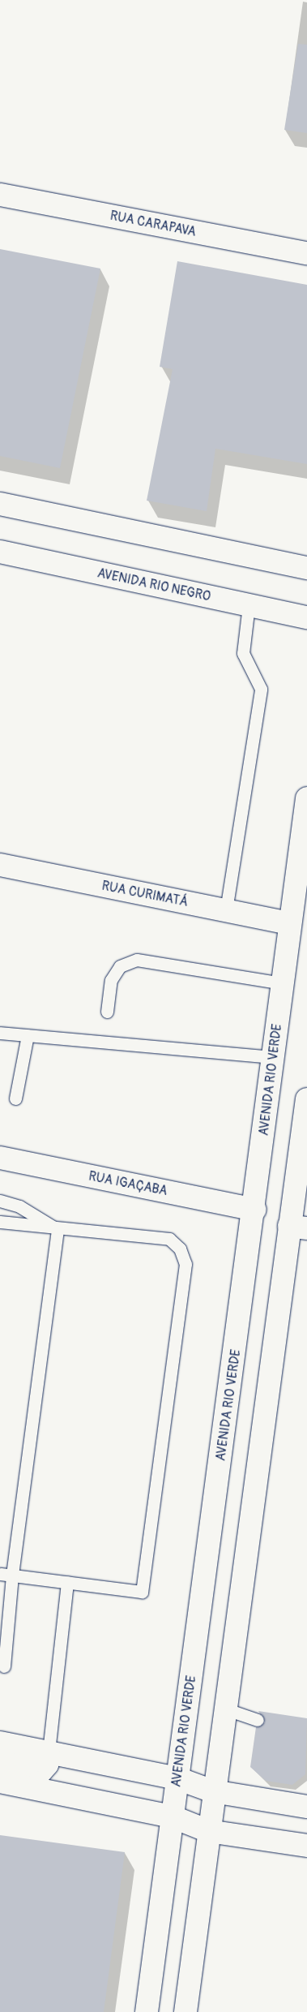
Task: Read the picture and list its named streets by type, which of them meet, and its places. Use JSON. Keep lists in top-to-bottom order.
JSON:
{
  "streets": {
    "main road": [
      "RUA CARAPAVA",
      "AVENIDA RIO NEGRO",
      "RUA CURIMATÁ",
      "AVENIDA RIO VERDE",
      "RUA IGAÇABA"
    ]
  },
  "crossings": [
    ["RUA CURIMATÁ", "AVENIDA RIO VERDE"],
    ["AVENIDA RIO VERDE", "RUA IGAÇABA"]
  ]
}
